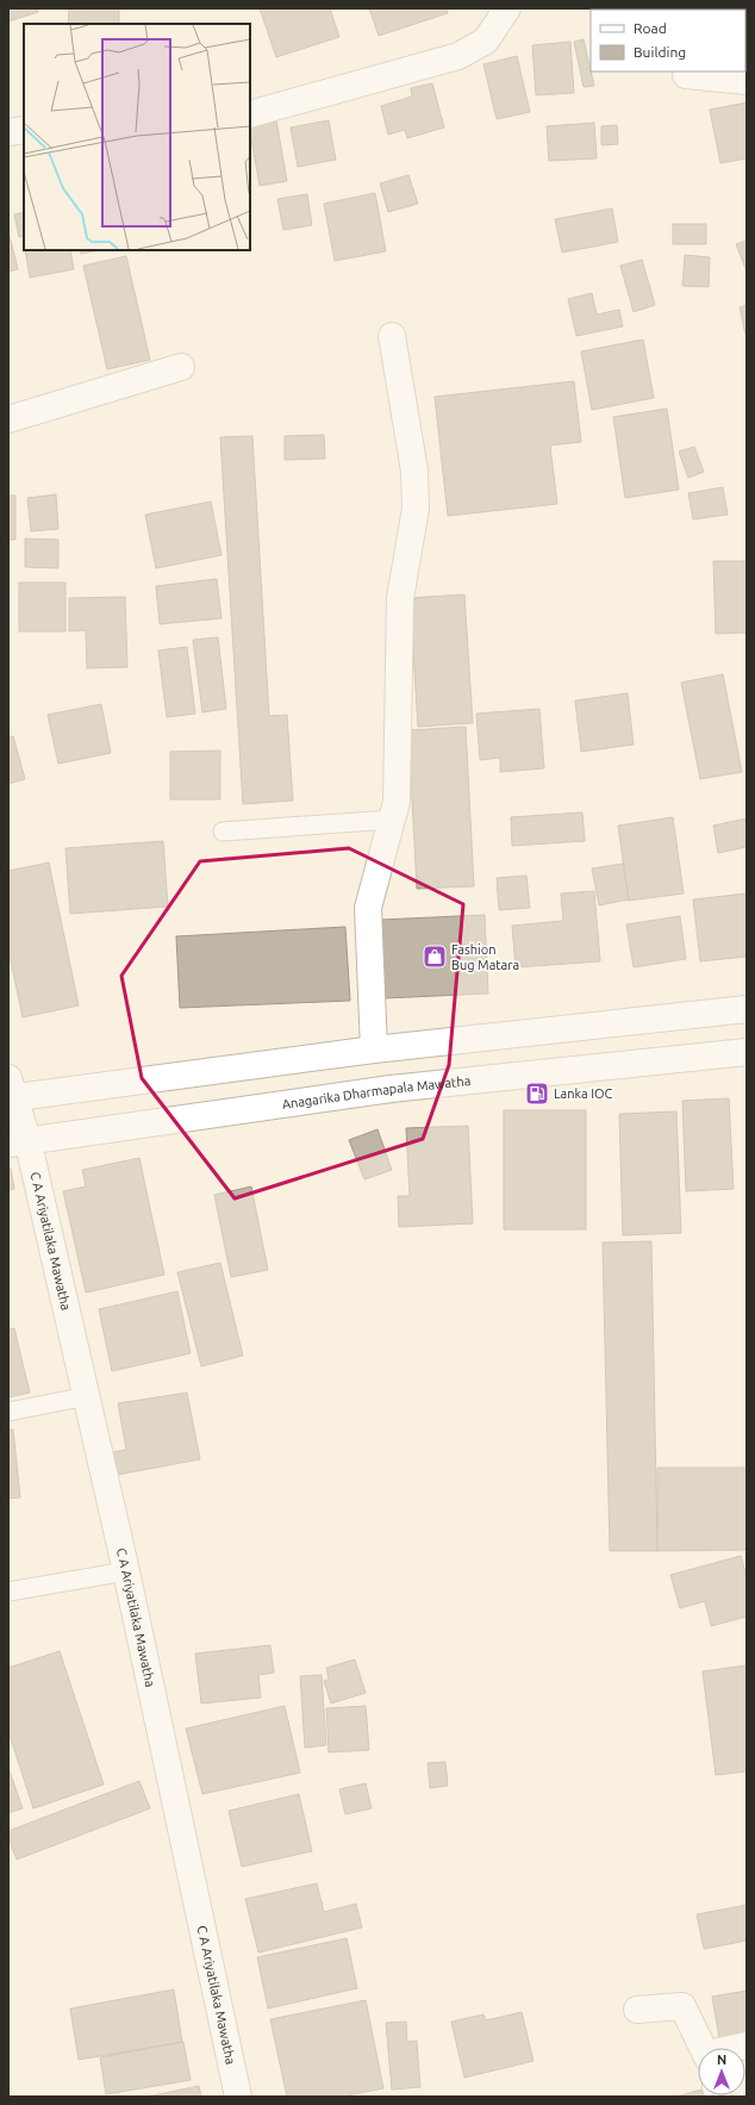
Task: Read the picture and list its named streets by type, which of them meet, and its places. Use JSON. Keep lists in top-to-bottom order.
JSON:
{
  "streets": {
    "main road": ["Anagarika Dharmapala Mawatha", "C A Ariyatilaka Mawatha"]
  },
  "crossings": [
    ["Anagarika Dharmapala Mawatha", "C A Ariyatilaka Mawatha"]
  ],
  "places": {
    "shop": ["Fashion Bug Matara"],
    "fuel station": ["Lanka IOC"]
  },
  "legend": ["Road", "Building"],
  "north": "top"
}
